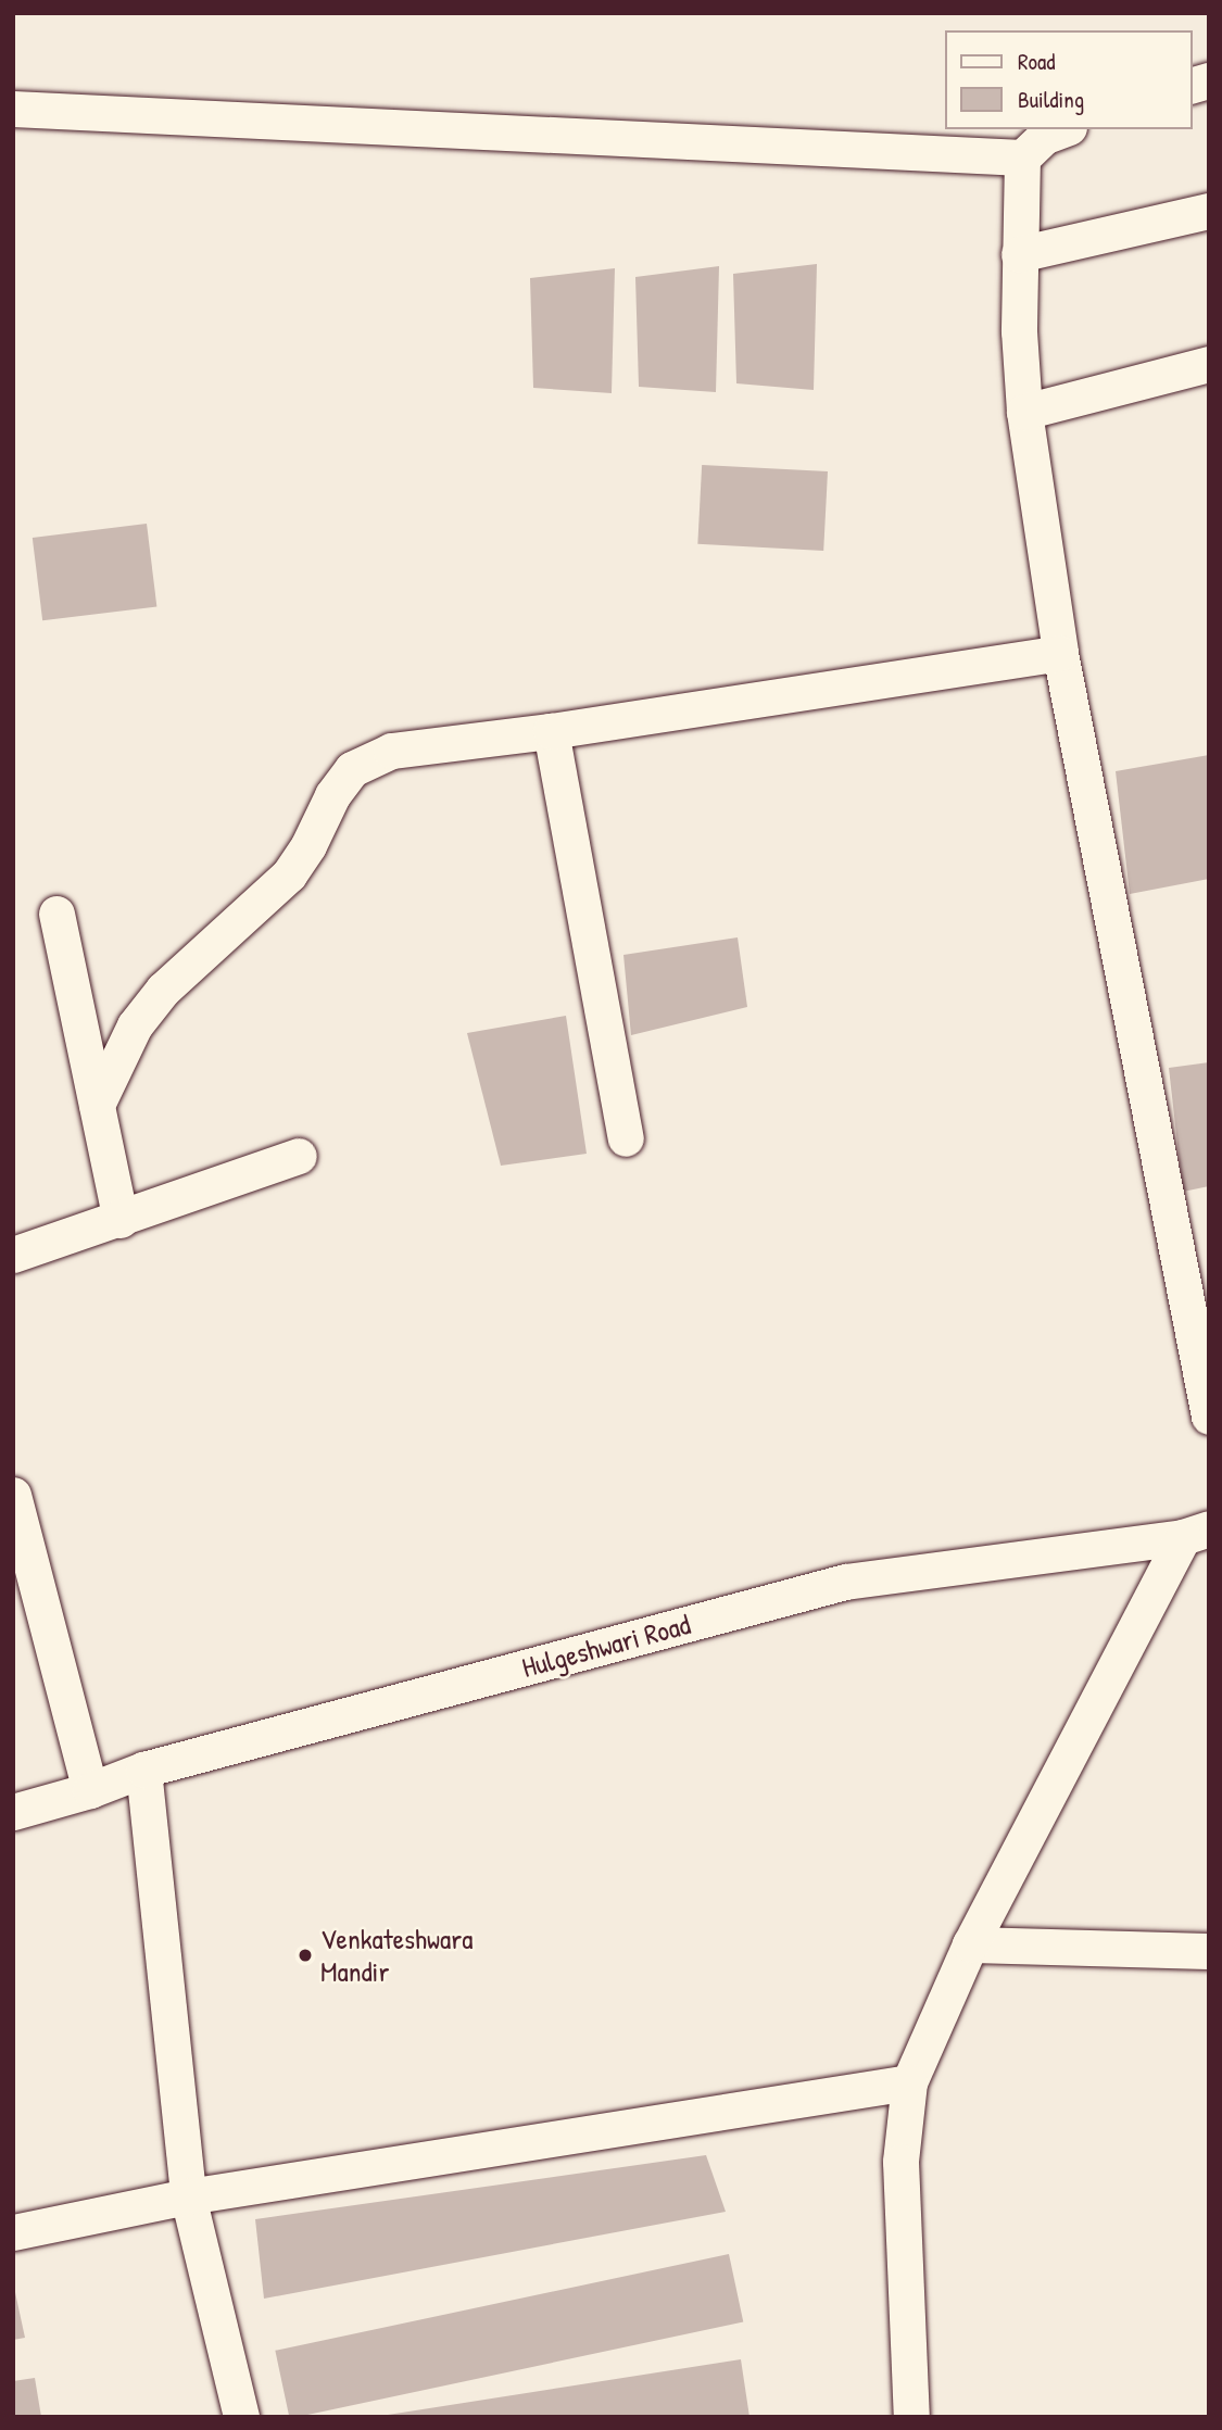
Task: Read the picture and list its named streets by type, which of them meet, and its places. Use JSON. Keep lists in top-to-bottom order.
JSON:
{
  "streets": {
    "street": ["Hulgeshwari Road"]
  },
  "places": ["Venkateshwara Mandir"],
  "legend": ["Road", "Building"]
}
